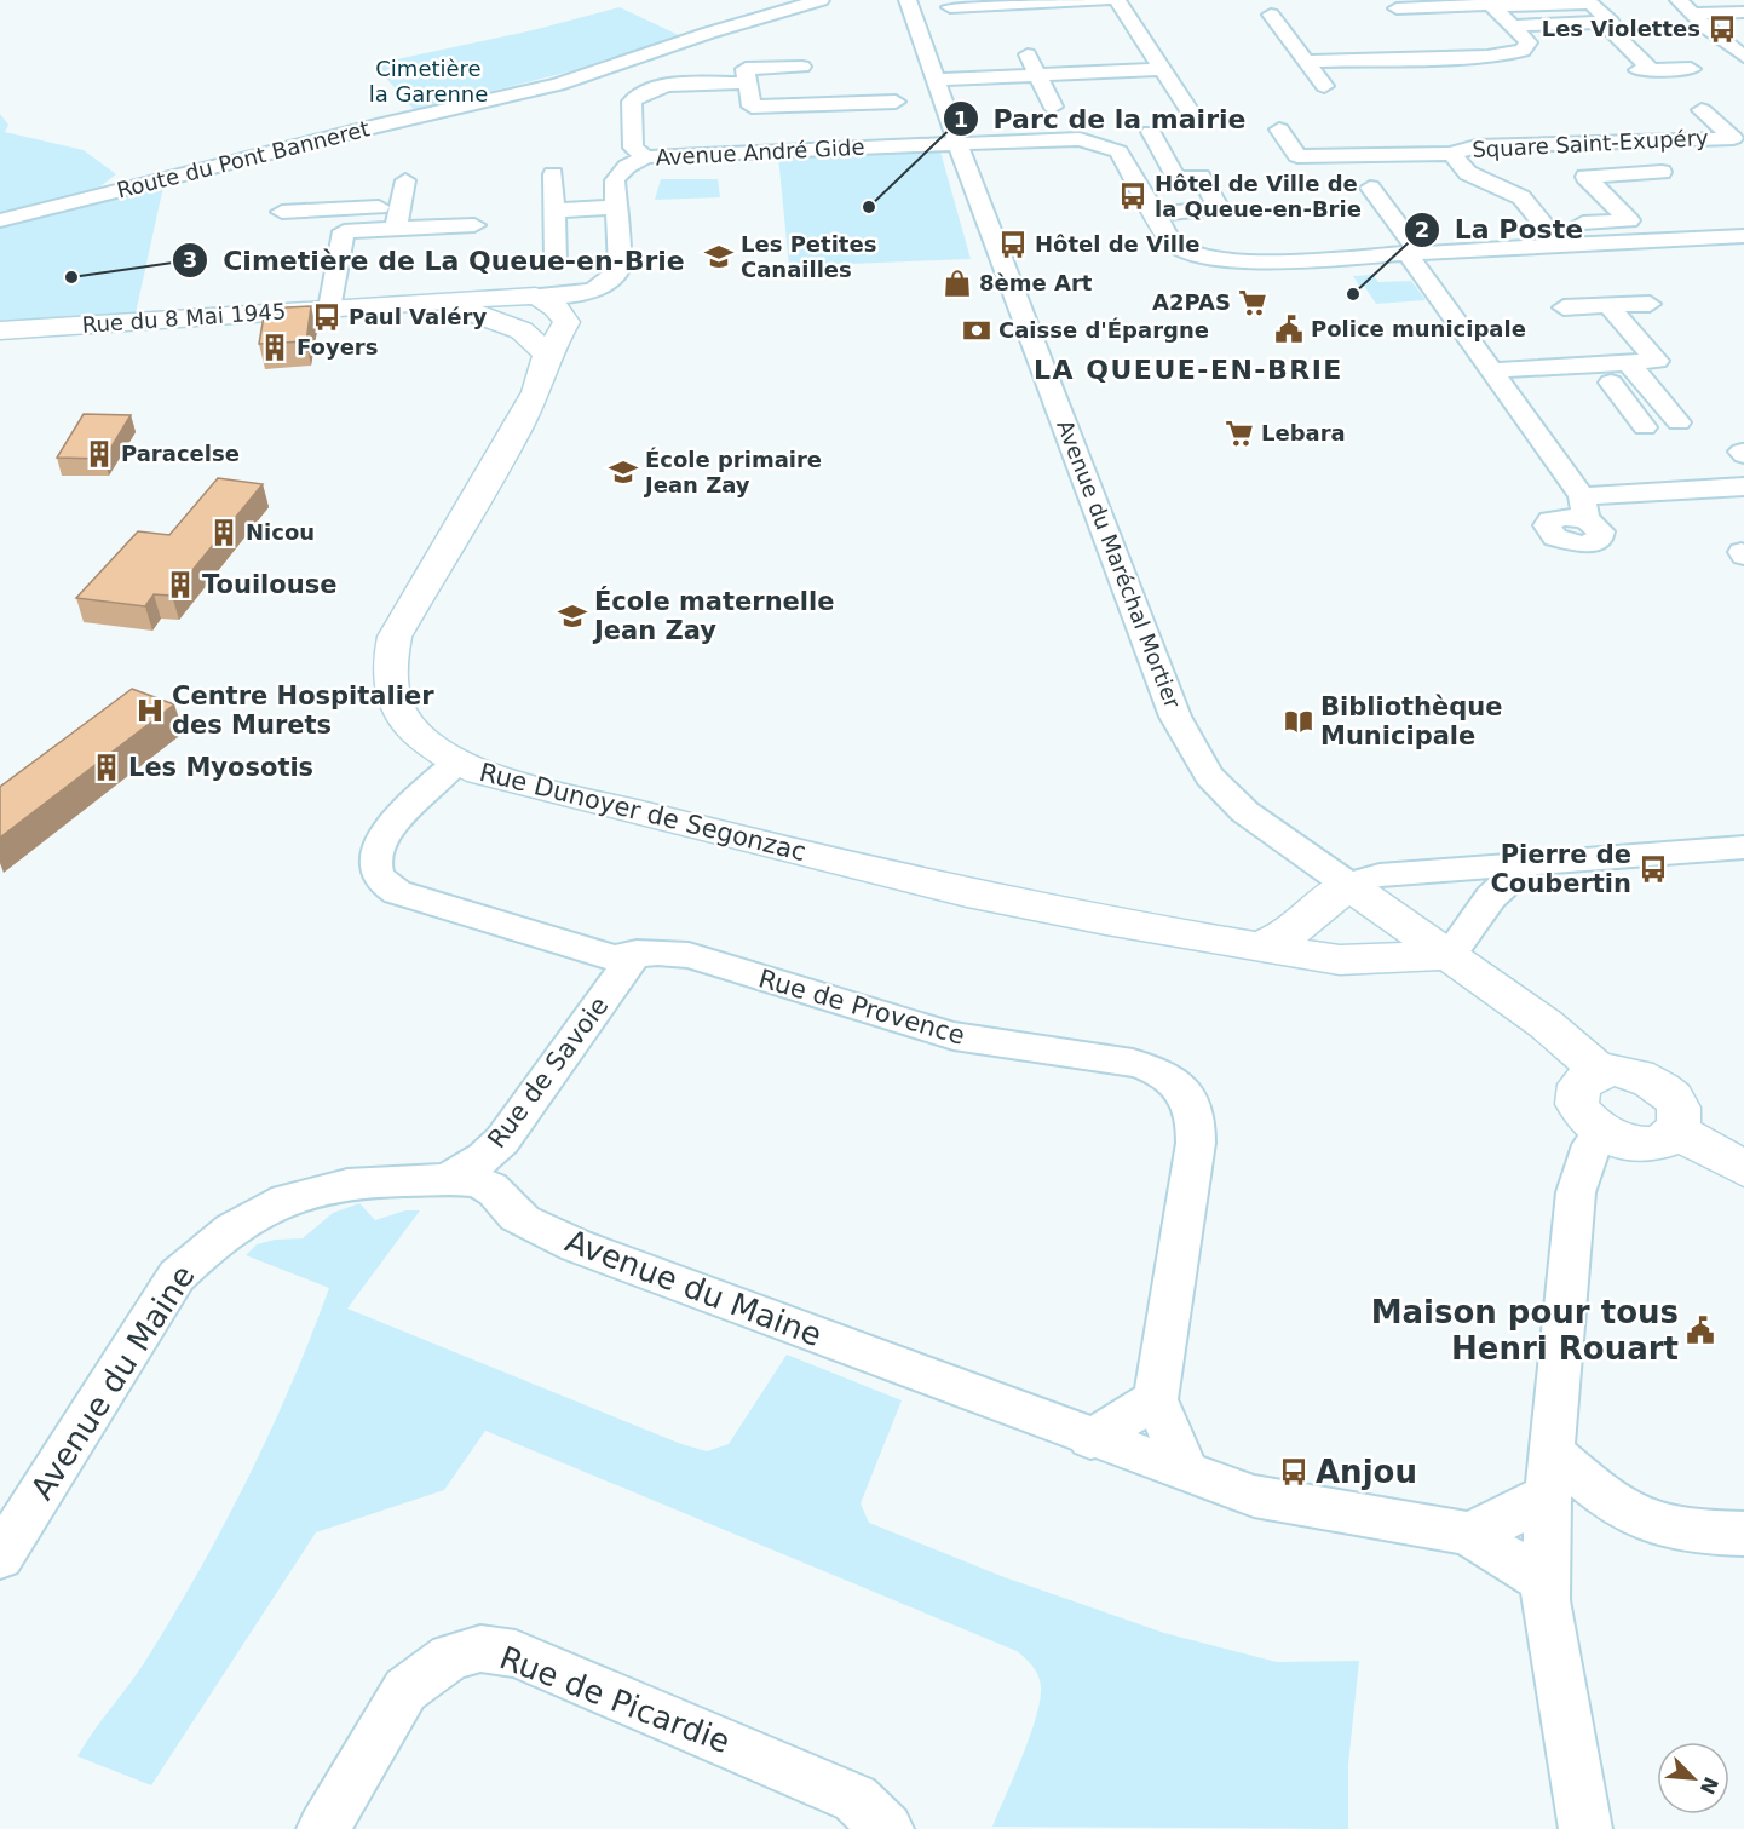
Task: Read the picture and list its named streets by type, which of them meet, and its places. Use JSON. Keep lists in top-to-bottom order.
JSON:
{
  "streets": {
    "main road": ["Rue du 8 Mai 1945", "Rue Dunoyer de Segonzac"],
    "street": [
      "Square Saint-Exupéry",
      "Avenue André Gide",
      "Route du Pont Banneret",
      "Avenue du Maréchal Mortier",
      "Rue de Provence",
      "Rue de Savoie",
      "Avenue du Maine",
      "Rue de Picardie"
    ]
  },
  "crossings": [
    ["Square Saint-Exupéry", "Avenue André Gide"],
    ["Avenue André Gide", "Rue du 8 Mai 1945"],
    ["Avenue André Gide", "Avenue du Maréchal Mortier"],
    ["Rue Dunoyer de Segonzac", "Rue de Provence"],
    ["Rue de Provence", "Rue de Savoie"],
    ["Rue de Savoie", "Avenue du Maine"]
  ],
  "districts": ["LA QUEUE-EN-BRIE"],
  "parks": ["Cimetière la Garenne"],
  "places": {
    "bus stop": [
      "Les Violettes",
      "Hôtel de Ville de la Queue-en-Brie",
      "Hôtel de Ville",
      "Paul Valéry",
      "Pierre de Coubertin",
      "Anjou"
    ],
    "other": ["Parc de la mairie", "Cimetière de La Queue-en-Brie", "La Poste"],
    "school or university": ["Les Petites Canailles", "École primaire Jean Zay", "École maternelle Jean Zay"],
    "shop": ["8ème Art"],
    "supermarket": ["A2PAS", "Lebara"],
    "public building": ["Police municipale", "Maison pour tous Henri Rouart"],
    "bank": ["Caisse d'Épargne"],
    "building": [
      "Foyers",
      "Paracelse",
      "Nicou",
      "Touilouse",
      "Les Myosotis"
    ],
    "hospital": ["Centre Hospitalier des Murets"],
    "library": ["Bibliothèque Municipale"]
  },
  "north": "bottom right"
}
